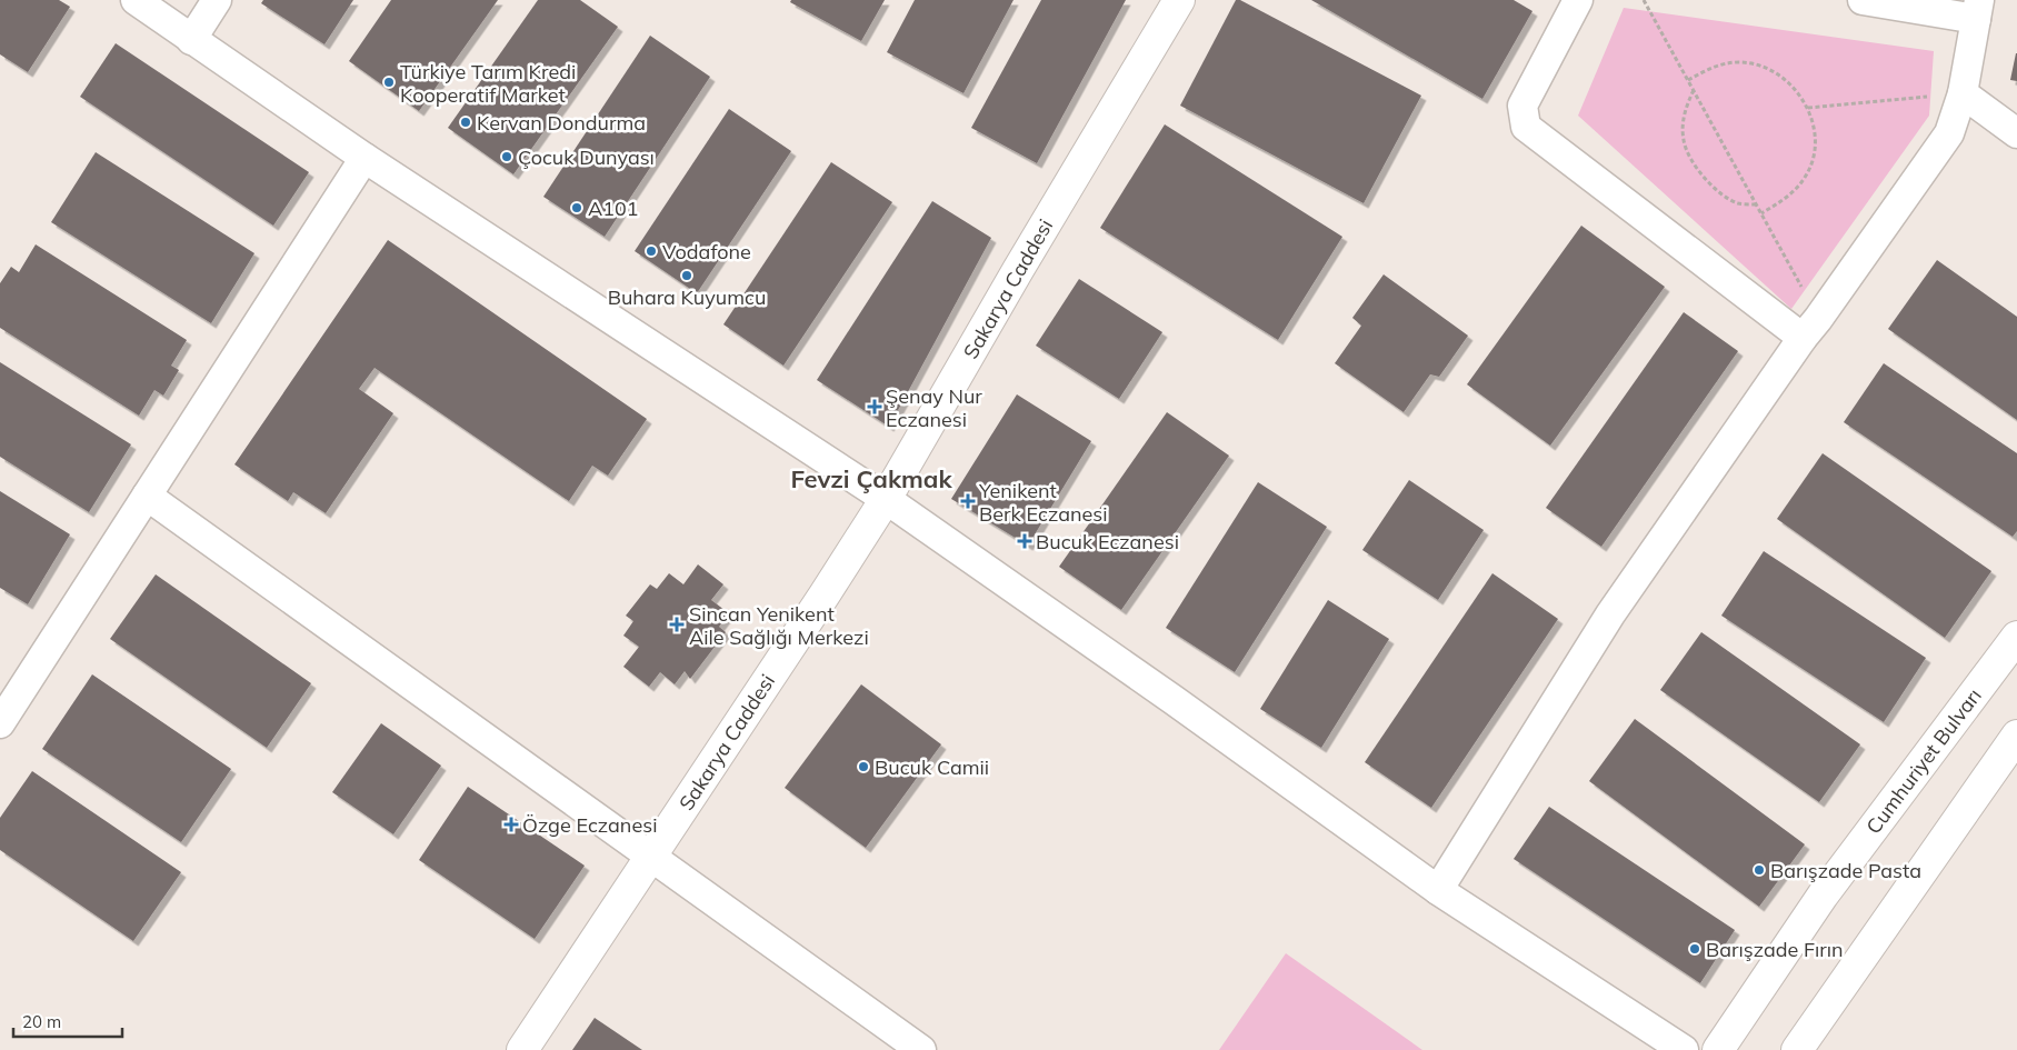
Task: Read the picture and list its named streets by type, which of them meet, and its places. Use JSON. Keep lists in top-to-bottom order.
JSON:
{
  "streets": {
    "street": ["Sakarya Caddesi", "Cumhuriyet Bulvarı"]
  },
  "districts": ["Fevzi Çakmak"],
  "places": {
    "other": [
      "Türkiye Tarım Kredi Kooperatif Market",
      "Kervan Dondurma",
      "Çocuk Dunyası",
      "A101",
      "Vodafone",
      "Buhara Kuyumcu",
      "Bucuk Camii",
      "Barışzade Pasta",
      "Barışzade Fırın"
    ],
    "health": [
      "Şenay Nur Eczanesi",
      "Yenikent Berk Eczanesi",
      "Bucuk Eczanesi",
      "Sincan Yenikent Aile Sağlığı Merkezi",
      "Özge Eczanesi"
    ]
  },
  "scale_bar": "20 m"
}
